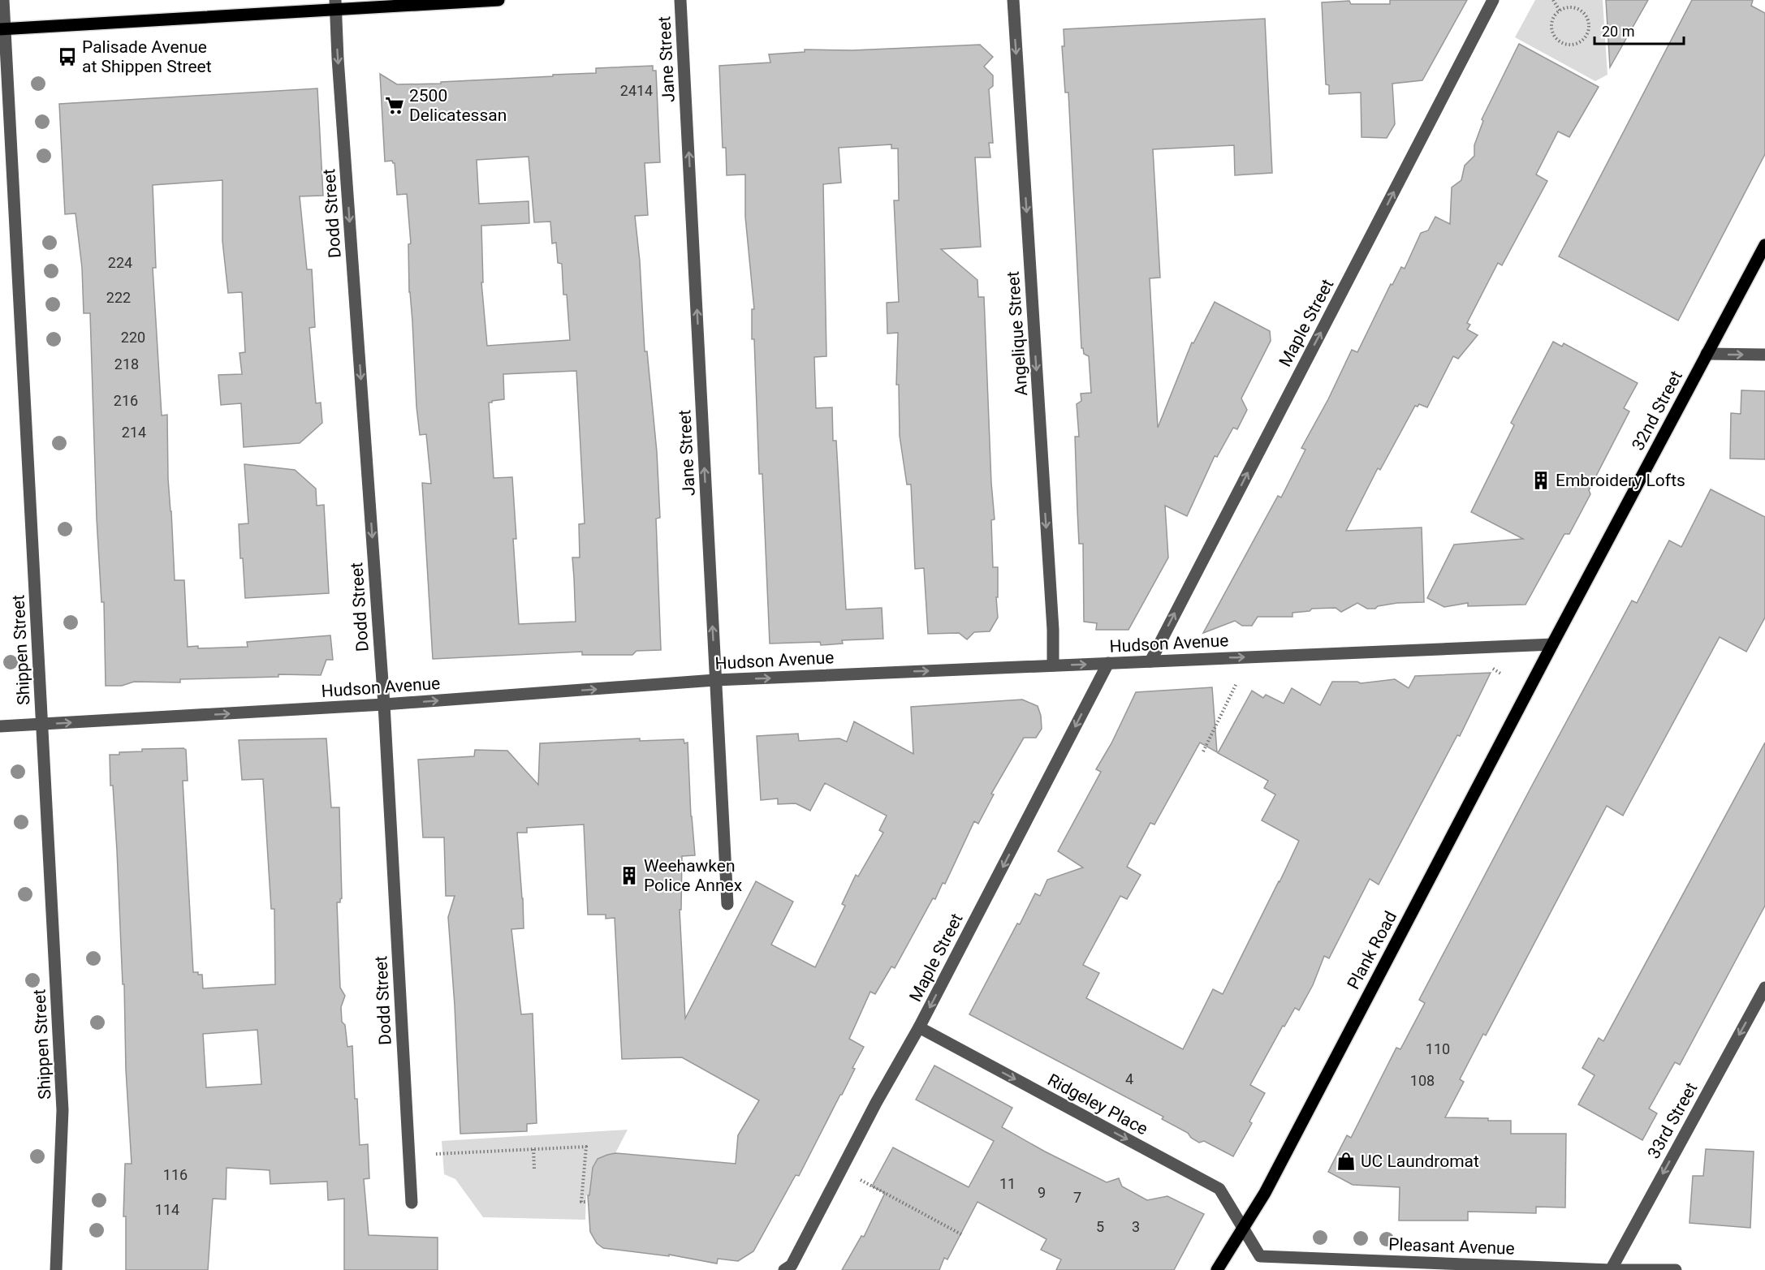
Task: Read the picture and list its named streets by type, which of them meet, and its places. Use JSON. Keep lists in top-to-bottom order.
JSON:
{
  "streets": {
    "main road": ["32nd Street", "Plank Road"],
    "street": [
      "Jane Street",
      "Dodd Street",
      "Maple Street",
      "Angelique Street",
      "Hudson Avenue",
      "Shippen Street",
      "Ridgeley Place",
      "33rd Street",
      "Pleasant Avenue"
    ]
  },
  "crossings": [
    ["Jane Street", "Hudson Avenue"],
    ["Dodd Street", "Hudson Avenue"],
    ["Maple Street", "Hudson Avenue"],
    ["Maple Street", "Ridgeley Place"],
    ["Angelique Street", "Hudson Avenue"],
    ["32nd Street", "Hudson Avenue"],
    ["32nd Street", "Plank Road"],
    ["Hudson Avenue", "Shippen Street"],
    ["Hudson Avenue", "Plank Road"],
    ["Plank Road", "Ridgeley Place"],
    ["Plank Road", "Pleasant Avenue"],
    ["Ridgeley Place", "Pleasant Avenue"],
    ["33rd Street", "Pleasant Avenue"]
  ],
  "one_way": [
    "Jane Street",
    "Dodd Street",
    "Angelique Street",
    "Hudson Avenue",
    "Ridgeley Place",
    "33rd Street"
  ],
  "places": {
    "bus stop": ["Palisade Avenue at Shippen Street"],
    "supermarket": ["2500 Delicatessan"],
    "building": ["Embroidery Lofts", "Weehawken Police Annex"],
    "shop": ["UC Laundromat"]
  },
  "house_numbers": [
    "2414",
    "224",
    "222",
    "220",
    "218",
    "216",
    "214",
    "110",
    "4",
    "108",
    "116",
    "11",
    "9",
    "7",
    "114",
    "5",
    "3"
  ],
  "scale_bar": "20 m"
}
